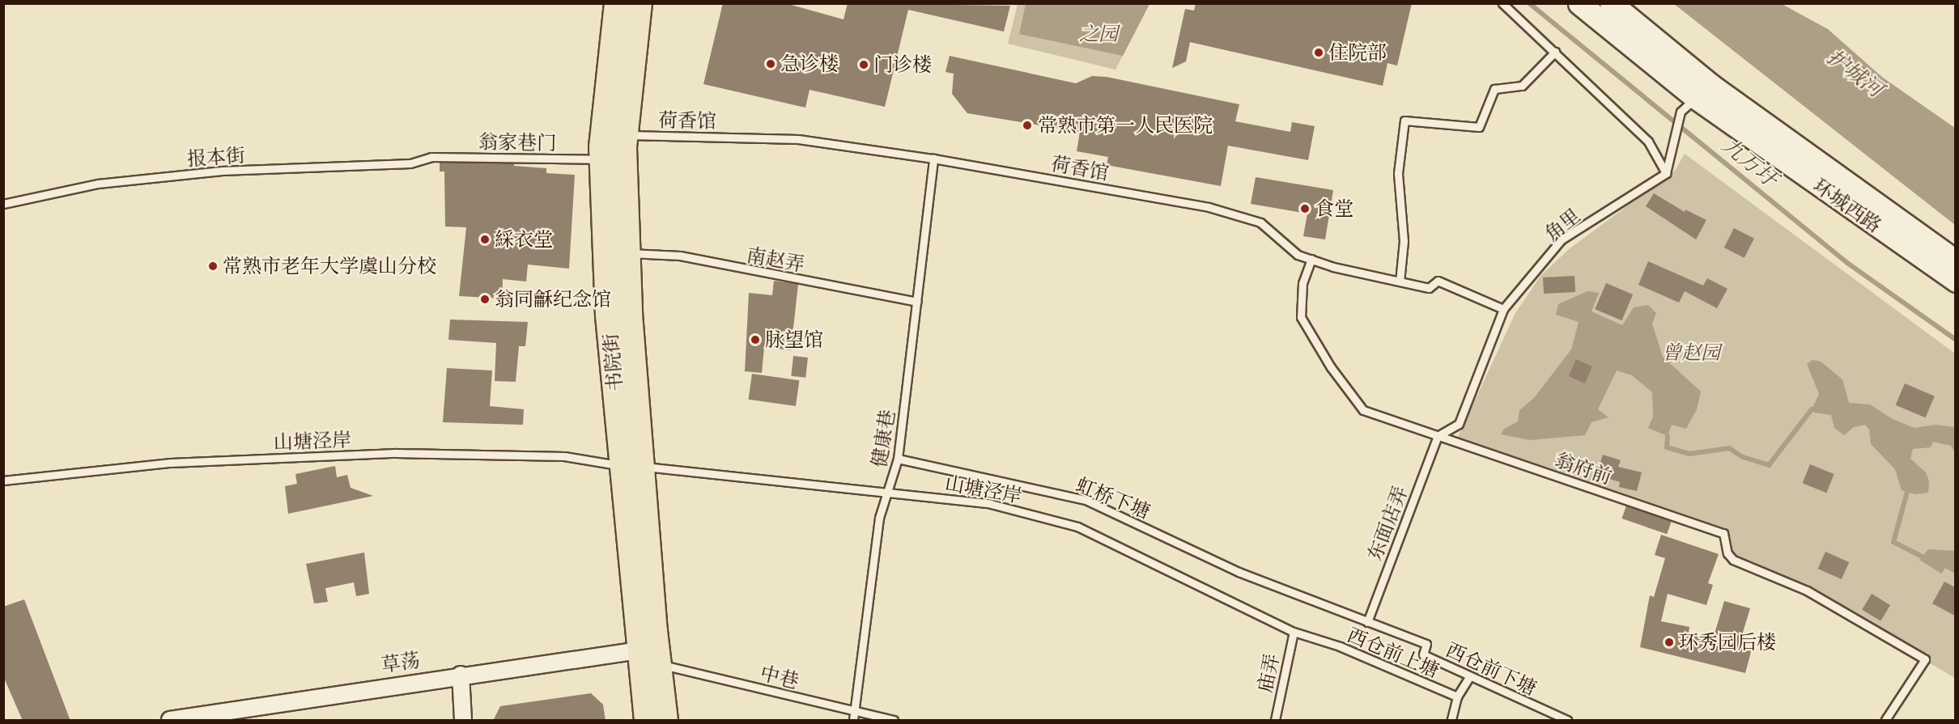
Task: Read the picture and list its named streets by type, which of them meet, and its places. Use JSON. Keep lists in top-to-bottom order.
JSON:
{
  "streets": {
    "main road": ["环城西路", "书院街"],
    "street": ["草荡"],
    "lane": [
      "荷香馆",
      "翁家巷门",
      "报本街",
      "角里",
      "南赵弄",
      "健康巷",
      "山塘泾岸",
      "翁府前",
      "虹桥下塘",
      "东面店弄",
      "西仓前上塘",
      "西仓前下塘",
      "庙弄",
      "中巷"
    ]
  },
  "crossings": [
    ["荷香馆", "角里"],
    ["荷香馆", "书院街"],
    ["荷香馆", "健康巷"],
    ["荷香馆", "翁府前"],
    ["翁家巷门", "报本街"],
    ["翁家巷门", "书院街"],
    ["角里", "翁府前"],
    ["角里", "东面店弄"],
    ["南赵弄", "书院街"],
    ["南赵弄", "健康巷"],
    ["书院街", "山塘泾岸"],
    ["书院街", "草荡"],
    ["书院街", "中巷"],
    ["健康巷", "山塘泾岸"],
    ["健康巷", "虹桥下塘"],
    ["健康巷", "中巷"],
    ["山塘泾岸", "西仓前上塘"],
    ["山塘泾岸", "庙弄"],
    ["翁府前", "东面店弄"],
    ["虹桥下塘", "西仓前下塘"],
    ["东面店弄", "西仓前下塘"],
    ["西仓前上塘", "庙弄"],
    ["草荡", "中巷"]
  ],
  "water": ["护城河", "九万圩"],
  "parks": ["之园", "曾赵园"],
  "places": [
    "住院部",
    "急诊楼",
    "门诊楼",
    "常熟市第一人民医院",
    "食堂",
    "綵衣堂",
    "常熟市老年大学虞山分校",
    "翁同龢纪念馆",
    "脉望馆",
    "环秀园后楼"
  ]
}
